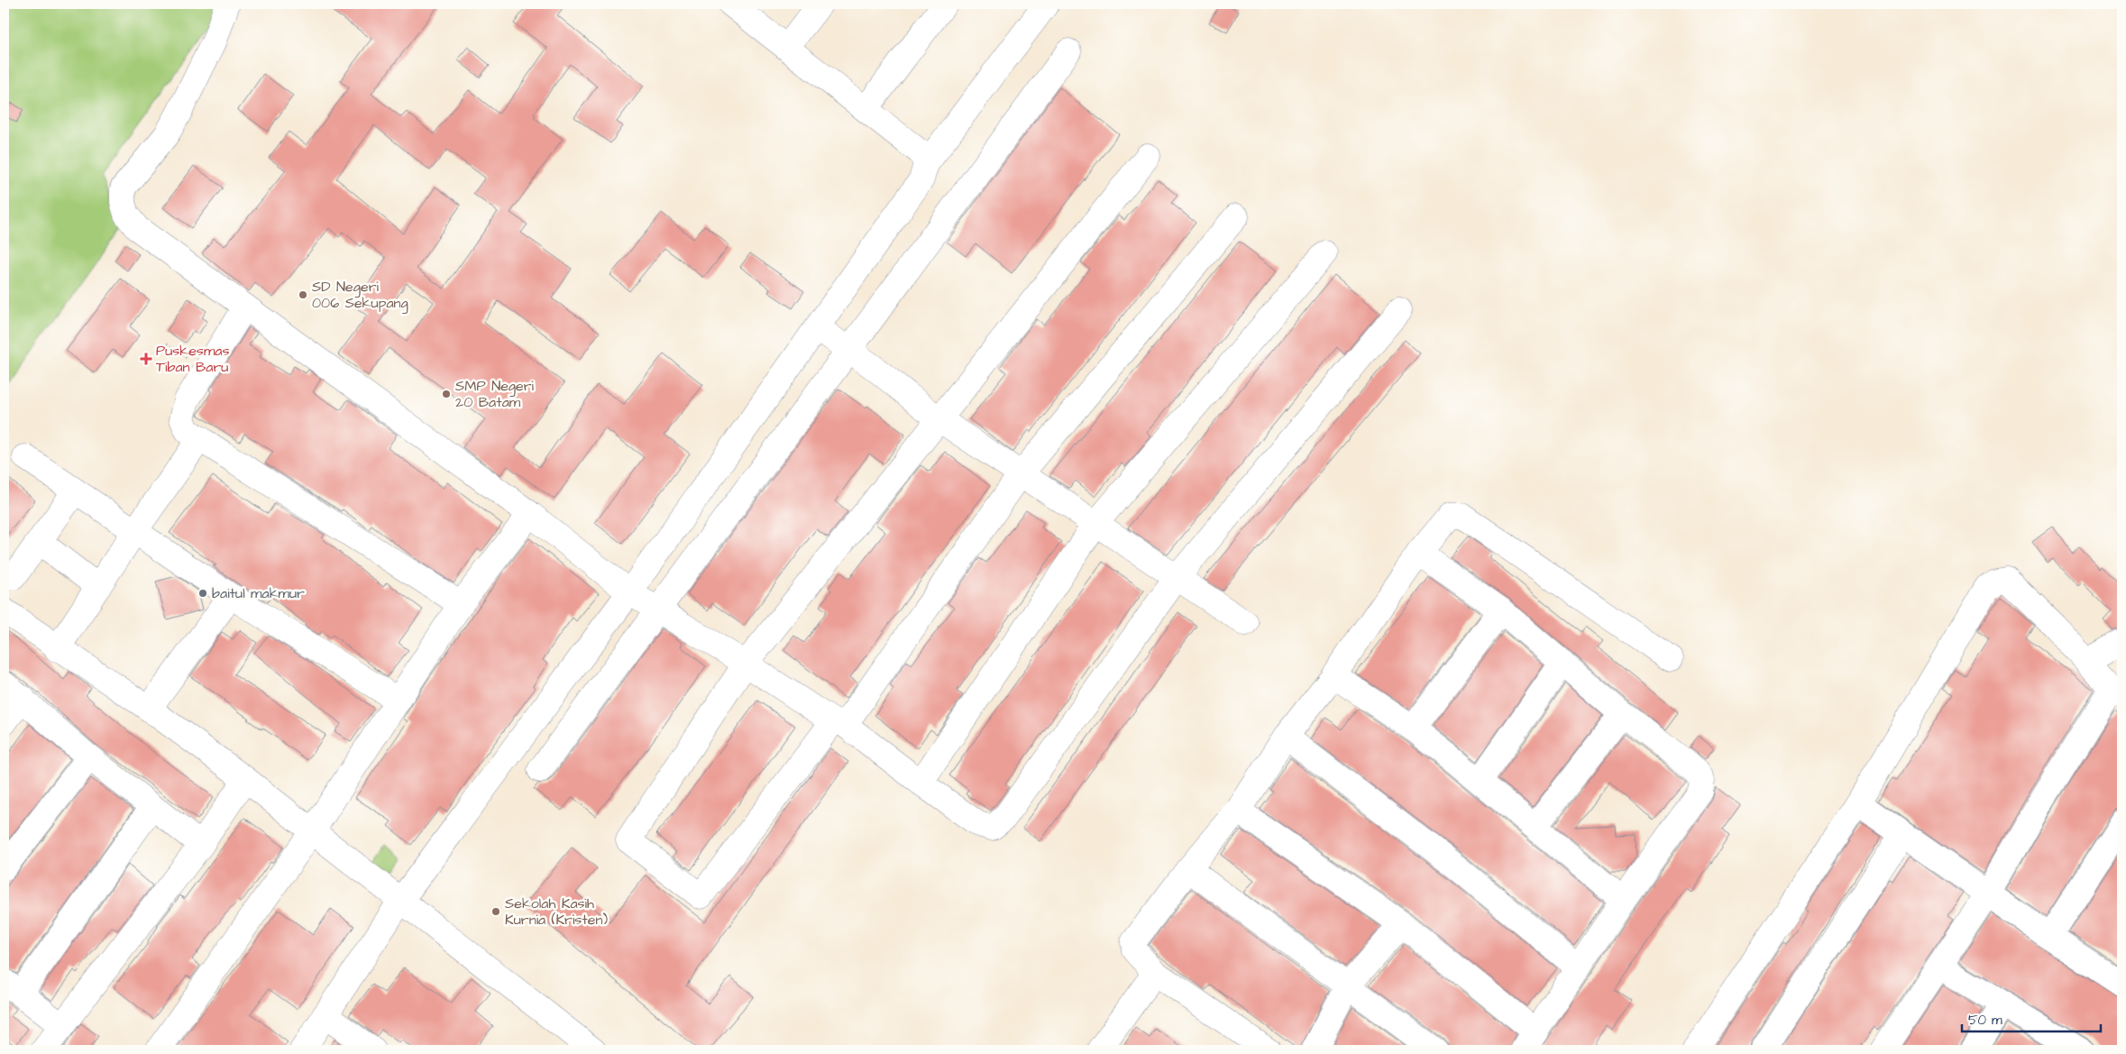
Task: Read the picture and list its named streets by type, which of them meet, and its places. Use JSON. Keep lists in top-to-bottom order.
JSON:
{
  "places": {
    "other": [
      "SD Negeri 006 Sekupang",
      "SMP Negeri 20 Batam",
      "baitul makmur",
      "Sekolah Kasih Kurnia (Kristen)"
    ],
    "health": ["Puskesmas Tiban Baru"]
  },
  "scale_bar": "50 m"
}
